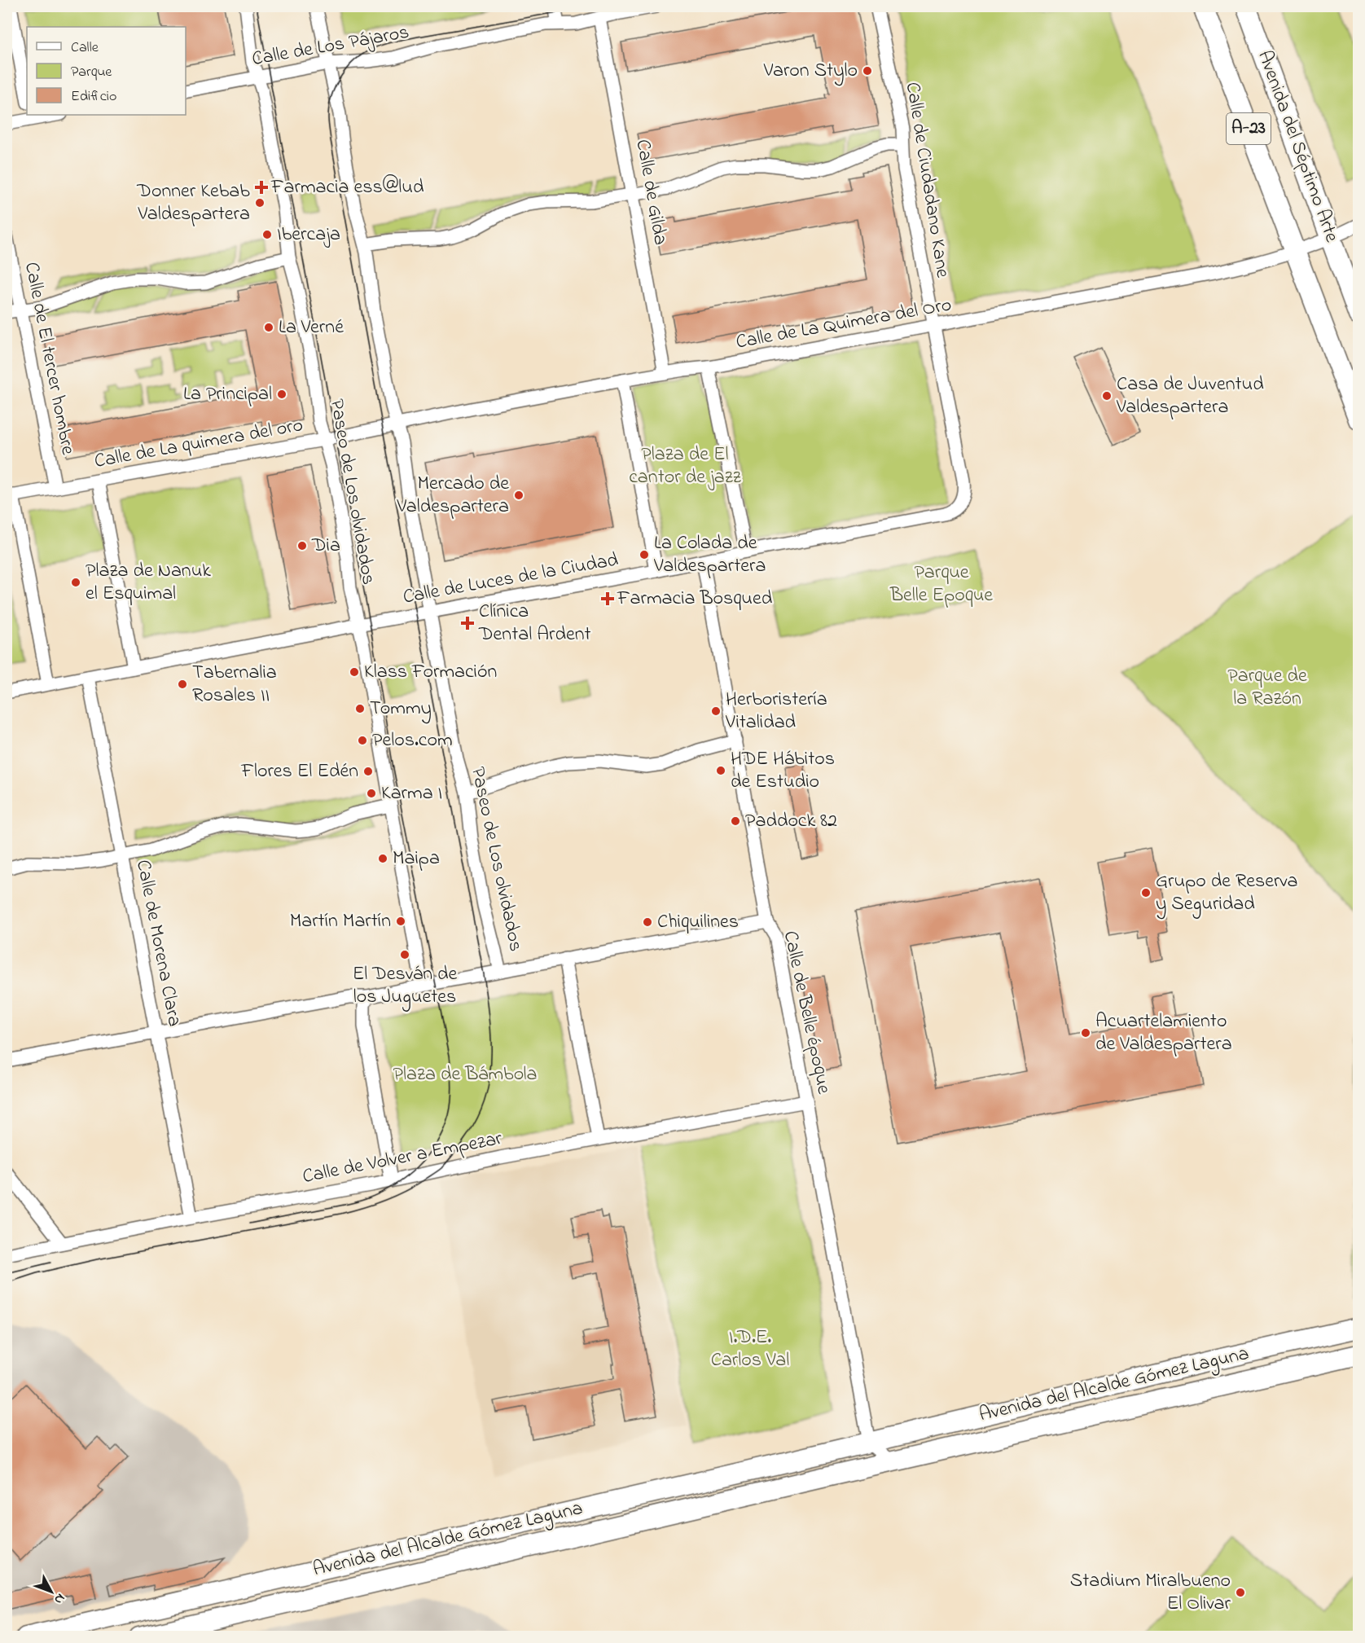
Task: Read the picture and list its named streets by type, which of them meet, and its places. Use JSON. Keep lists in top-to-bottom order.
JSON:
{
  "streets": {
    "main road": ["A-23", "Avenida del Séptimo Arte", "Avenida del Alcalde Gómez Laguna"],
    "street": [
      "Calle de Los Pájaros",
      "Calle de Ciudadano Kane",
      "Calle de Gilda",
      "Calle de La Quimera del Oro",
      "Calle de El tercer hombre",
      "Calle de La quimera del oro",
      "Paseo de Los olvidados",
      "Calle de Luces de la Ciudad",
      "Calle de Morena Clara",
      "Calle de Belle époque",
      "Calle de Volver a Empezar"
    ]
  },
  "crossings": [
    ["Calle de Los Pájaros", "Calle de Gilda"],
    ["Calle de Los Pájaros", "Paseo de Los olvidados"],
    ["Avenida del Séptimo Arte", "Calle de La Quimera del Oro"],
    ["Calle de Ciudadano Kane", "Calle de La Quimera del Oro"],
    ["Calle de Ciudadano Kane", "Calle de Luces de la Ciudad"],
    ["Calle de Gilda", "Calle de La Quimera del Oro"],
    ["Calle de La Quimera del Oro", "Calle de La quimera del oro"],
    ["Calle de La Quimera del Oro", "Paseo de Los olvidados"],
    ["Calle de El tercer hombre", "Calle de La quimera del oro"],
    ["Calle de La quimera del oro", "Paseo de Los olvidados"],
    ["Paseo de Los olvidados", "Calle de Luces de la Ciudad"],
    ["Calle de Luces de la Ciudad", "Calle de Morena Clara"],
    ["Calle de Luces de la Ciudad", "Calle de Belle époque"],
    ["Calle de Morena Clara", "Calle de Volver a Empezar"],
    ["Calle de Belle époque", "Calle de Volver a Empezar"],
    ["Calle de Belle époque", "Avenida del Alcalde Gómez Laguna"]
  ],
  "parks": [
    "Plaza de El cantor de jazz",
    "Parque Belle Epoque",
    "Parque de la Razón",
    "Plaza de Bámbola",
    "I.D.E. Carlos Val"
  ],
  "places": {
    "other": [
      "Varon Stylo",
      "Donner Kebab Valdespartera",
      "Ibercaja",
      "La Verné",
      "La Principal",
      "Casa de Juventud Valdespartera",
      "Mercado de Valdespartera",
      "Dia",
      "La Colada de Valdespartera",
      "Plaza de Nanuk el Esquimal",
      "Klass Formación",
      "Tabernalia Rosales II",
      "Tommy",
      "Herboristería Vitalidad",
      "Pelos.com",
      "HDE Hábitos de Estudio",
      "Flores El Edén",
      "Karma I",
      "Paddock 82",
      "Maipa",
      "Grupo de Reserva y Seguridad",
      "Martín Martín",
      "Chiquilines",
      "El Desván de los Juguetes",
      "Acuartelamiento de Valdespartera",
      "Stadium Miralbueno El Olivar"
    ],
    "health": ["Farmacia ess@lud", "Farmacia Bosqued", "Clínica Dental Ardent"]
  },
  "legend": ["Calle", "Parque", "Edificio"],
  "north": "bottom right"
}
